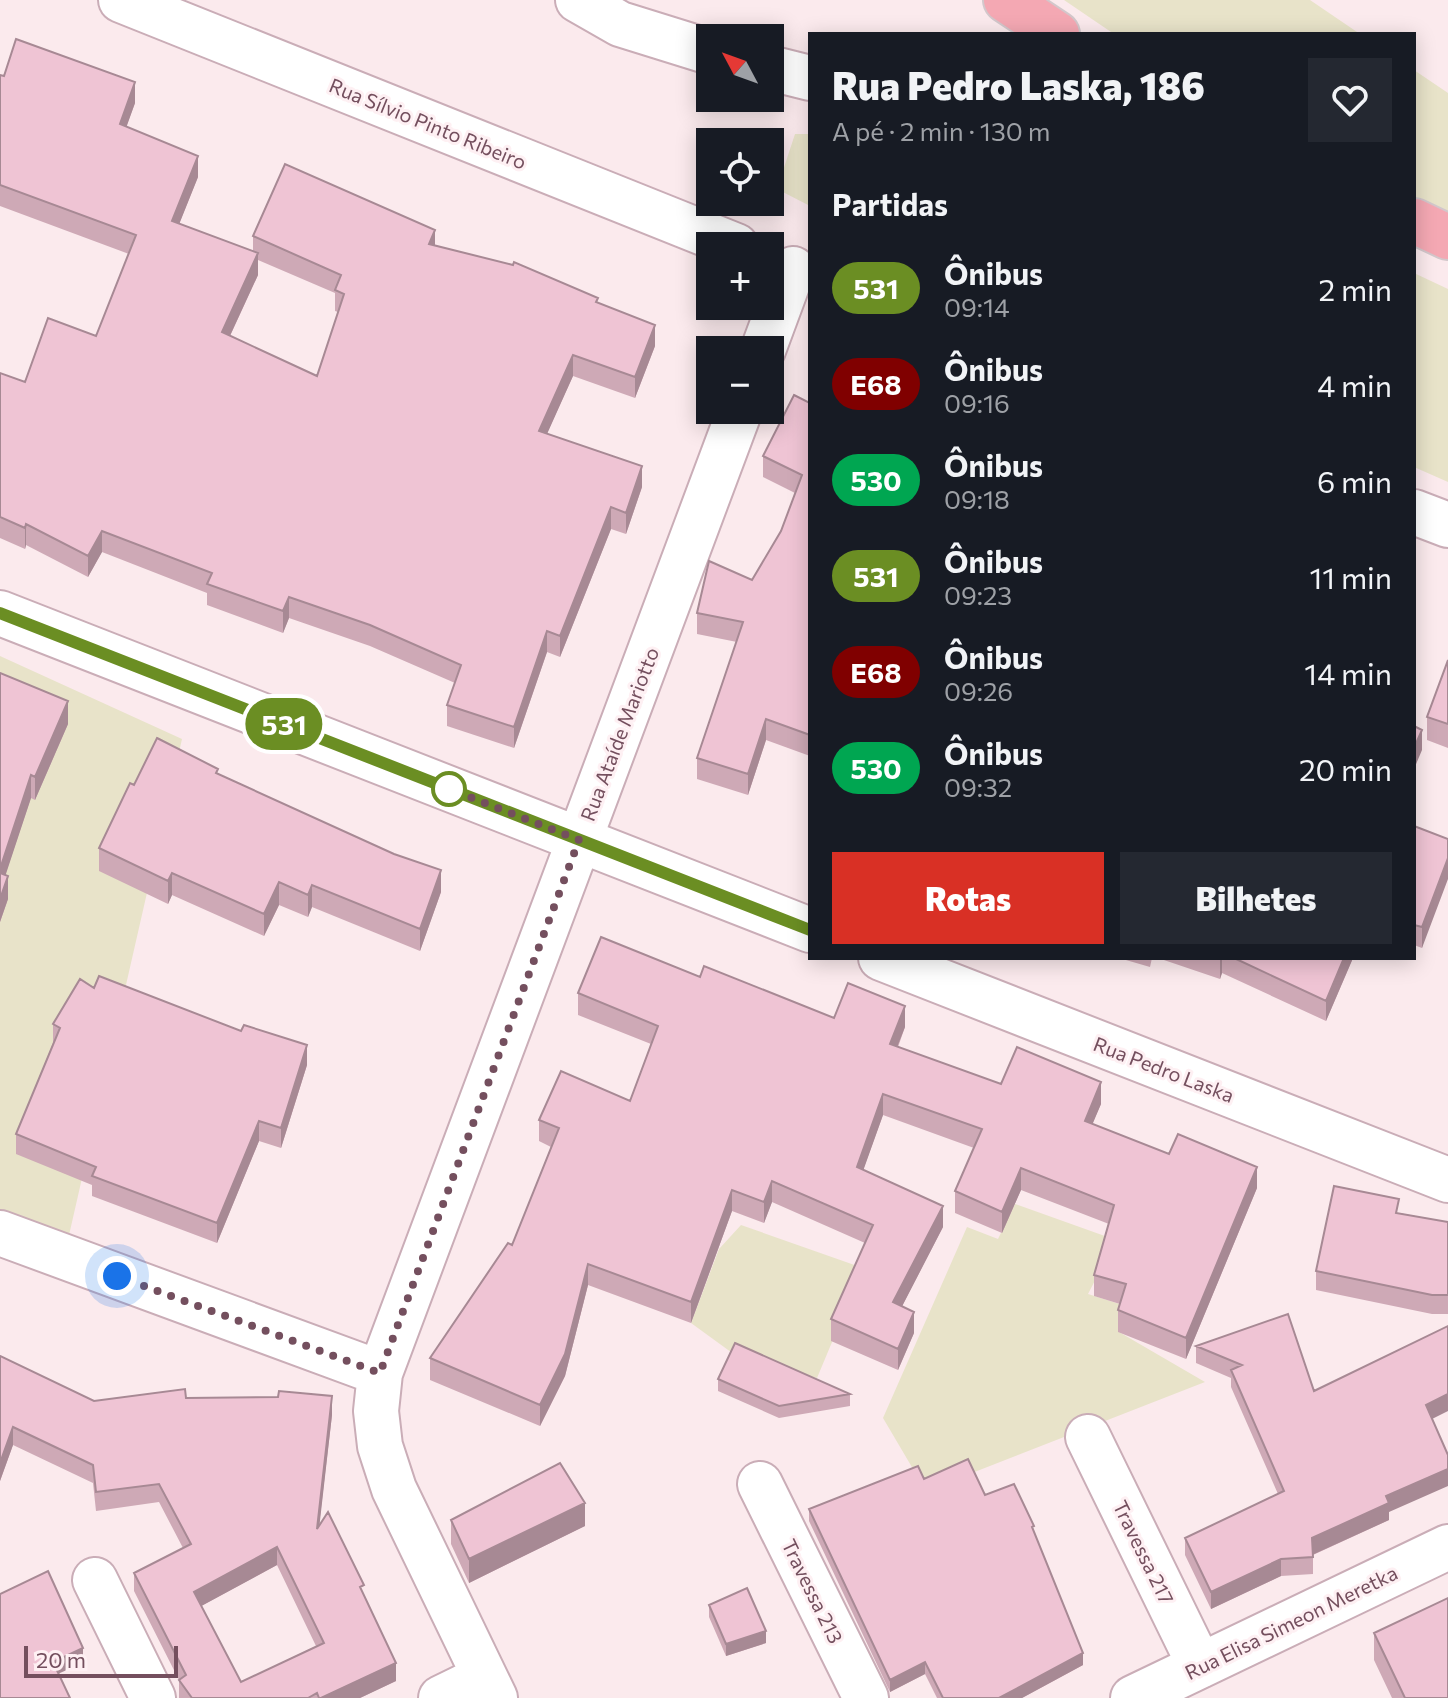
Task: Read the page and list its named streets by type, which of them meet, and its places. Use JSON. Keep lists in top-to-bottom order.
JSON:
{
  "streets": {
    "street": [
      "Rua Sílvio Pinto Ribeiro",
      "Rua Ataíde Mariotto",
      "Rua Pedro Laska",
      "Travessa 217",
      "Travessa 213",
      "Rua Elisa Simeon Meretka"
    ]
  },
  "crossings": [
    ["Travessa 217", "Rua Elisa Simeon Meretka"]
  ],
  "lines": ["bus line 531"],
  "scale_bar": "20 m",
  "north": "top left",
  "page": {
    "on_map": "531",
    "map_buttons": ["+", "−"],
    "heading": [
      ["Rua Pedro Laska, 186", "A pé · 2 min · 130 m"],
      "Partidas"
    ],
    "list": [
      {
        "mark": "531",
        "name": "Ônibus",
        "note": "09:14",
        "value": "2 min"
      },
      {
        "mark": "E68",
        "name": "Ônibus",
        "note": "09:16",
        "value": "4 min"
      },
      {
        "mark": "530",
        "name": "Ônibus",
        "note": "09:18",
        "value": "6 min"
      },
      {
        "mark": "531",
        "name": "Ônibus",
        "note": "09:23",
        "value": "11 min"
      },
      {
        "mark": "E68",
        "name": "Ônibus",
        "note": "09:26",
        "value": "14 min"
      },
      {
        "mark": "530",
        "name": "Ônibus",
        "note": "09:32",
        "value": "20 min"
      }
    ],
    "buttons": ["Rotas", "Bilhetes"],
    "scale": "20 m"
  }
}
